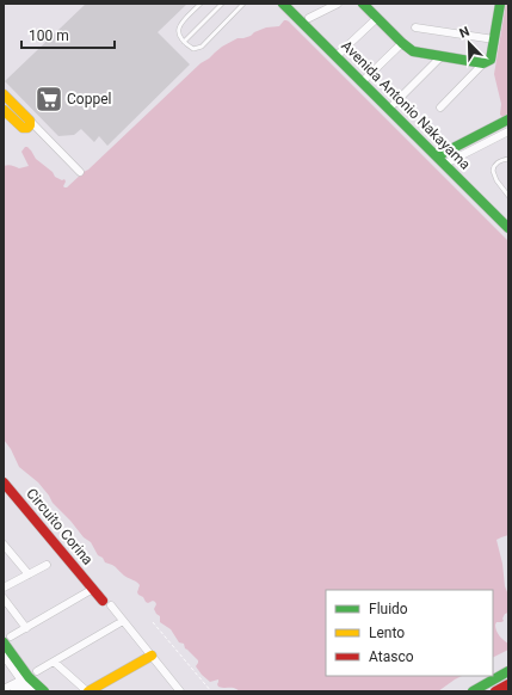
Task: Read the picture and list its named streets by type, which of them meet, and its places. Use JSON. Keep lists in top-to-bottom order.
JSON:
{
  "streets": {
    "main road": ["Avenida Antonio Nakayama", "Circuito Corina"]
  },
  "places": {
    "supermarket": ["Coppel"]
  },
  "legend": ["Fluido", "Lento", "Atasco"],
  "scale_bar": "100 m",
  "north": "top left"
}
